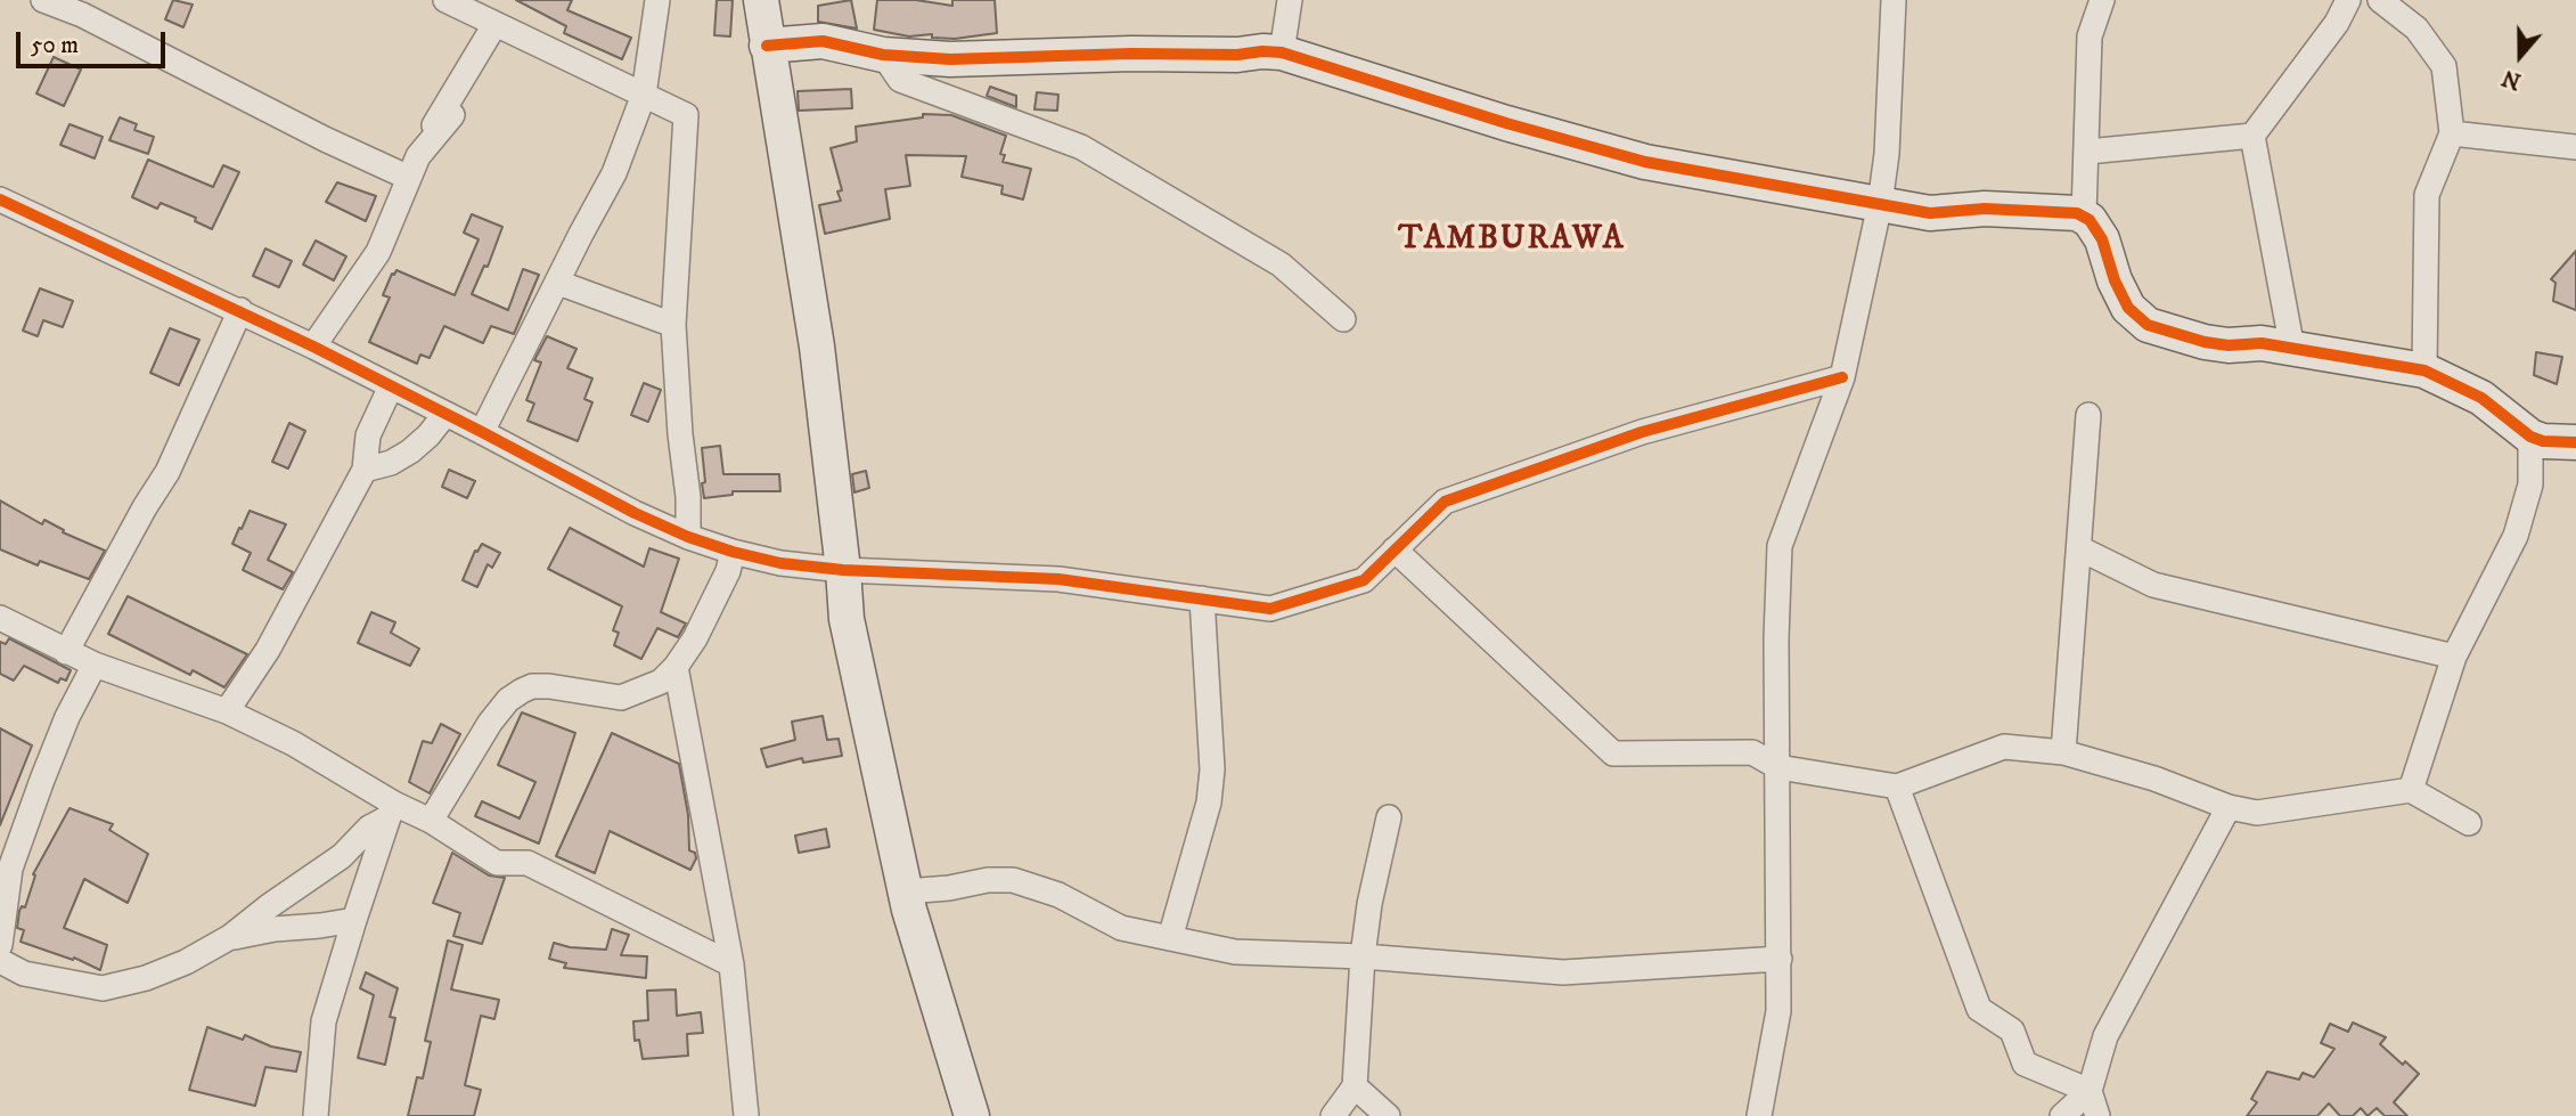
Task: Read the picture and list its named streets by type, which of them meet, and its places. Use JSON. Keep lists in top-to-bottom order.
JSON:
{
  "districts": ["TAMBURAWA"],
  "scale_bar": "50 m",
  "north": "bottom"
}
